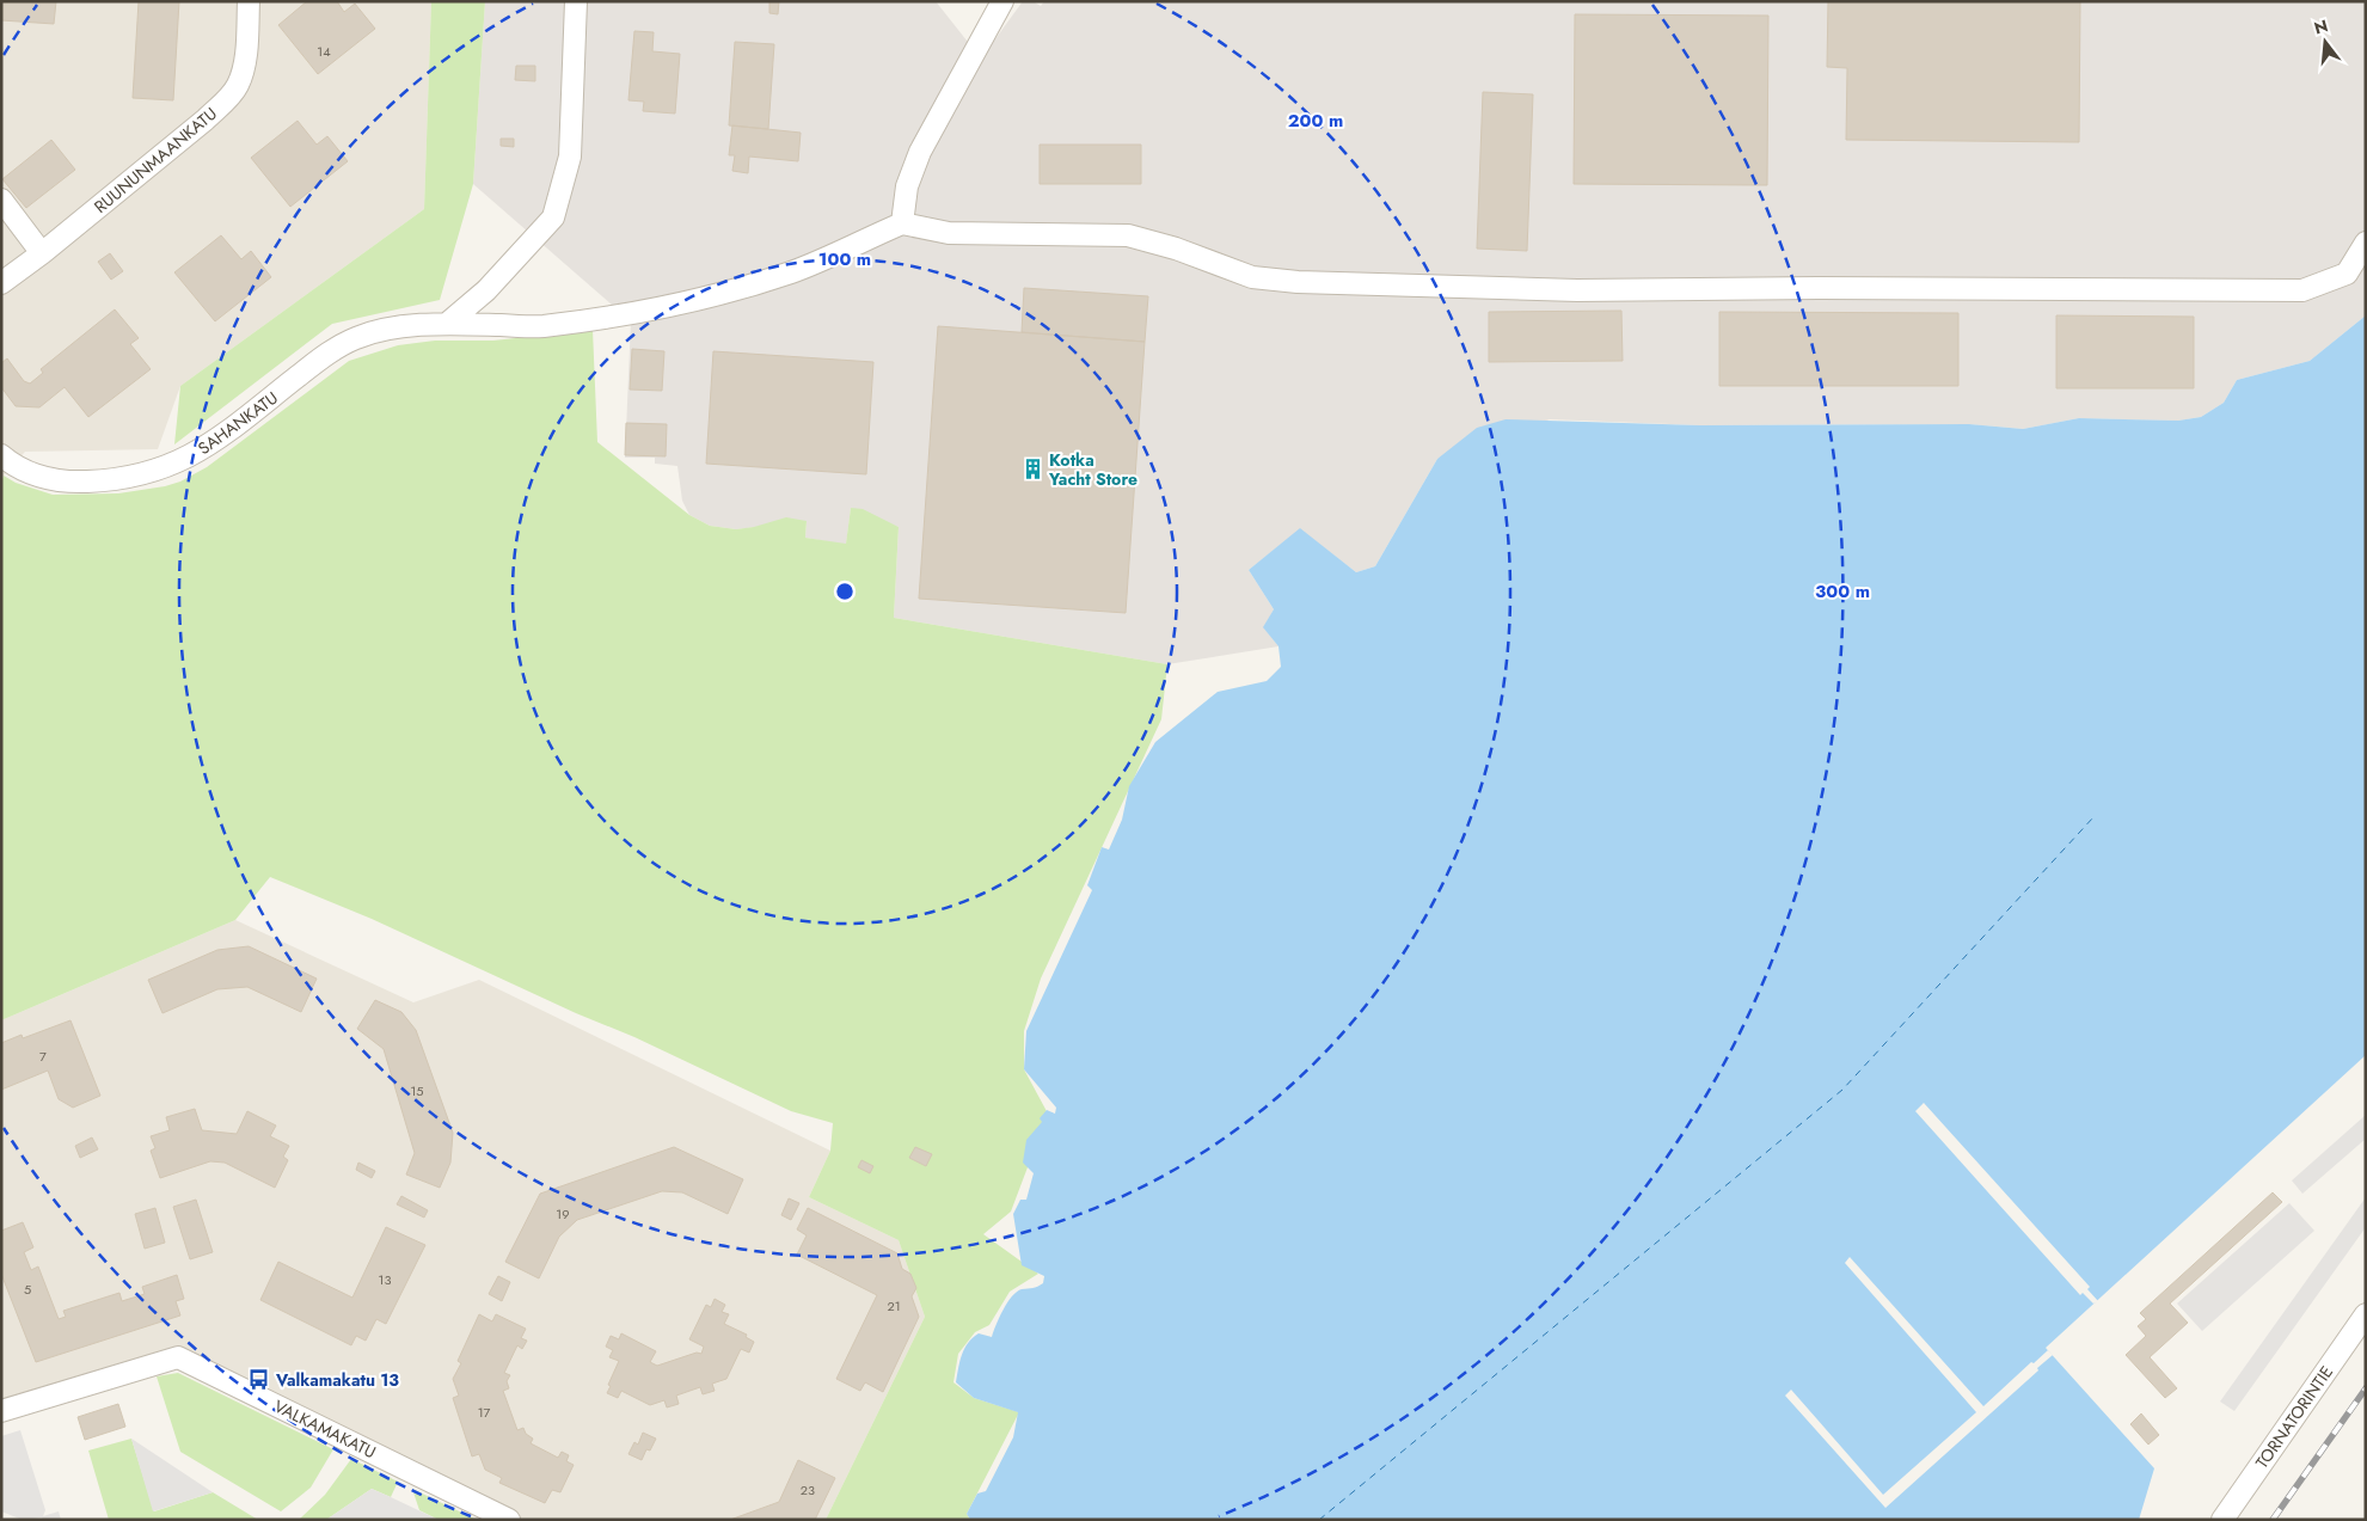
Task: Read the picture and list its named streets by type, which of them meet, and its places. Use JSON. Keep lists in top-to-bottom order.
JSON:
{
  "streets": {
    "street": [
      "RUUNUNMAANKATU",
      "SAHANKATU",
      "TORNATORINTIE",
      "VALKAMAKATU"
    ]
  },
  "places": {
    "building": ["Kotka Yacht Store"],
    "bus stop": ["Valkamakatu 13"]
  },
  "house_numbers": [
    "14",
    "7",
    "15",
    "19",
    "13",
    "5",
    "21",
    "17",
    "23"
  ],
  "north": "top",
  "rings": ["200 m", "100 m", "300 m"]
}
